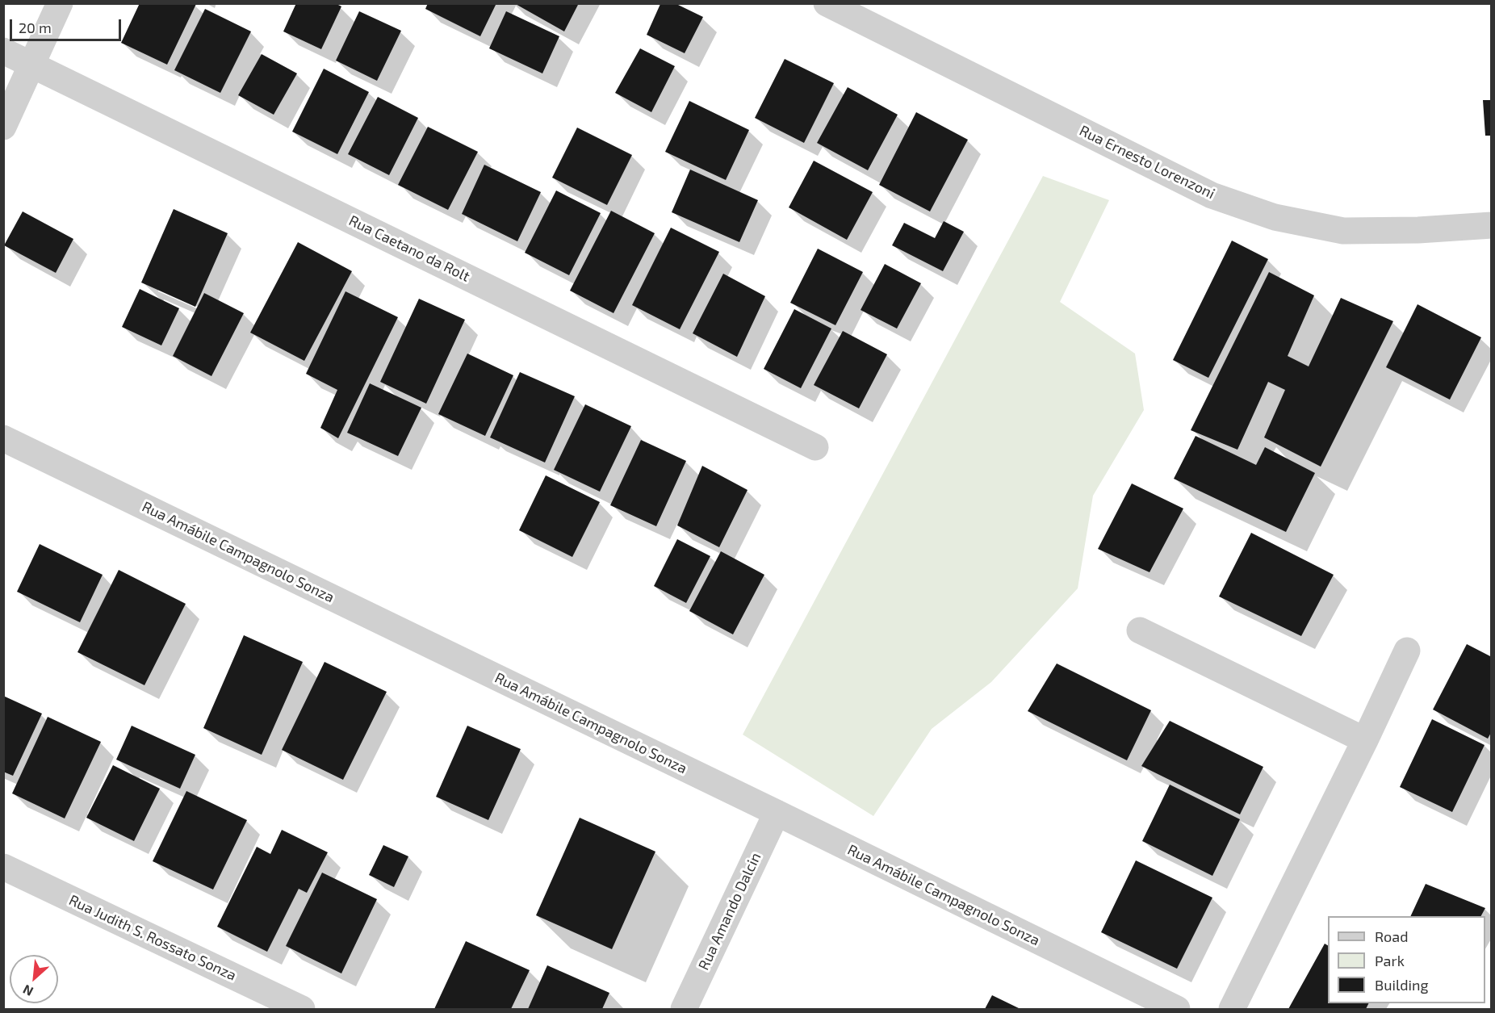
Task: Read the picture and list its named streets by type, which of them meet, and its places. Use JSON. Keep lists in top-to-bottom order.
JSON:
{
  "streets": {
    "street": [
      "Rua Ernesto Lorenzoni",
      "Rua Caetano da Rolt",
      "Rua Amábile Campagnolo Sonza",
      "Rua Amando Dalcin",
      "Rua Judith S. Rossato Sonza"
    ]
  },
  "crossings": [
    ["Rua Amábile Campagnolo Sonza", "Rua Amando Dalcin"]
  ],
  "legend": ["Road", "Park", "Building"],
  "scale_bar": "20 m",
  "north": "bottom left"
}
